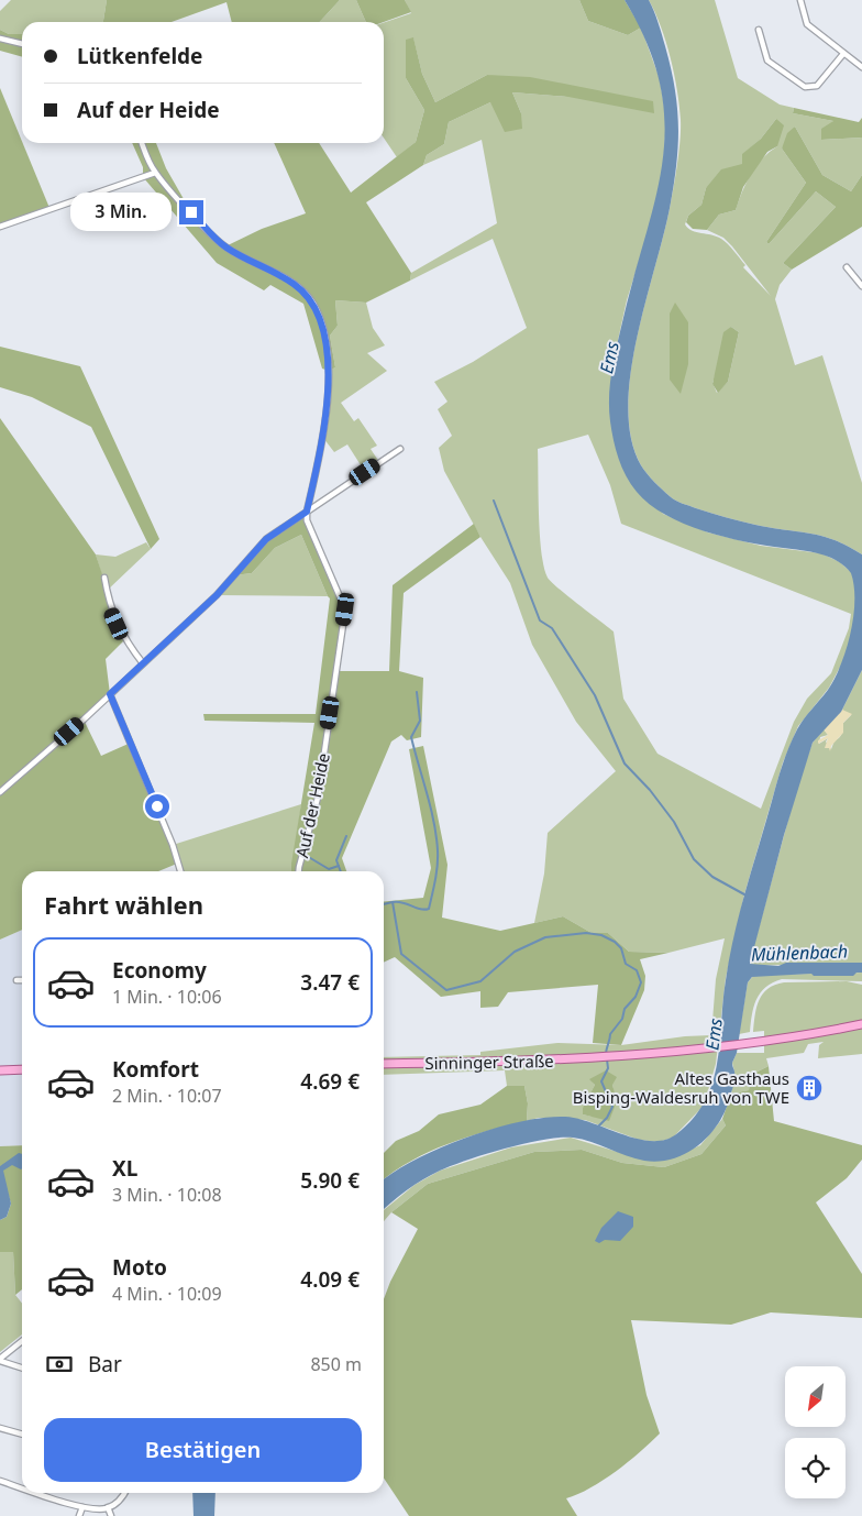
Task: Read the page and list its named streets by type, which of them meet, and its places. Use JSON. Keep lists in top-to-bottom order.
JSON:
{
  "streets": {
    "main road": ["Sinninger Straße"],
    "street": ["Auf der Heide"]
  },
  "water": ["Ems", "Mühlenbach"],
  "places": {
    "building": ["Altes Gasthaus Bisping-Waldesruh von TWE"]
  },
  "north": "bottom left",
  "page": {
    "banner": ["Lütkenfelde", "Auf der Heide"],
    "bubble": "3 Min.",
    "heading": "Fahrt wählen",
    "list": [
      {
        "name": "Economy",
        "note": "1 Min. · 10:06",
        "value": "3.47 €"
      },
      {
        "name": "Komfort",
        "note": "2 Min. · 10:07",
        "value": "4.69 €"
      },
      {
        "name": "XL",
        "note": "3 Min. · 10:08",
        "value": "5.90 €"
      },
      {
        "name": "Moto",
        "note": "4 Min. · 10:09",
        "value": "4.09 €"
      }
    ],
    "pay": ["Bar", "850 m"],
    "buttons": "Bestätigen"
  }
}
